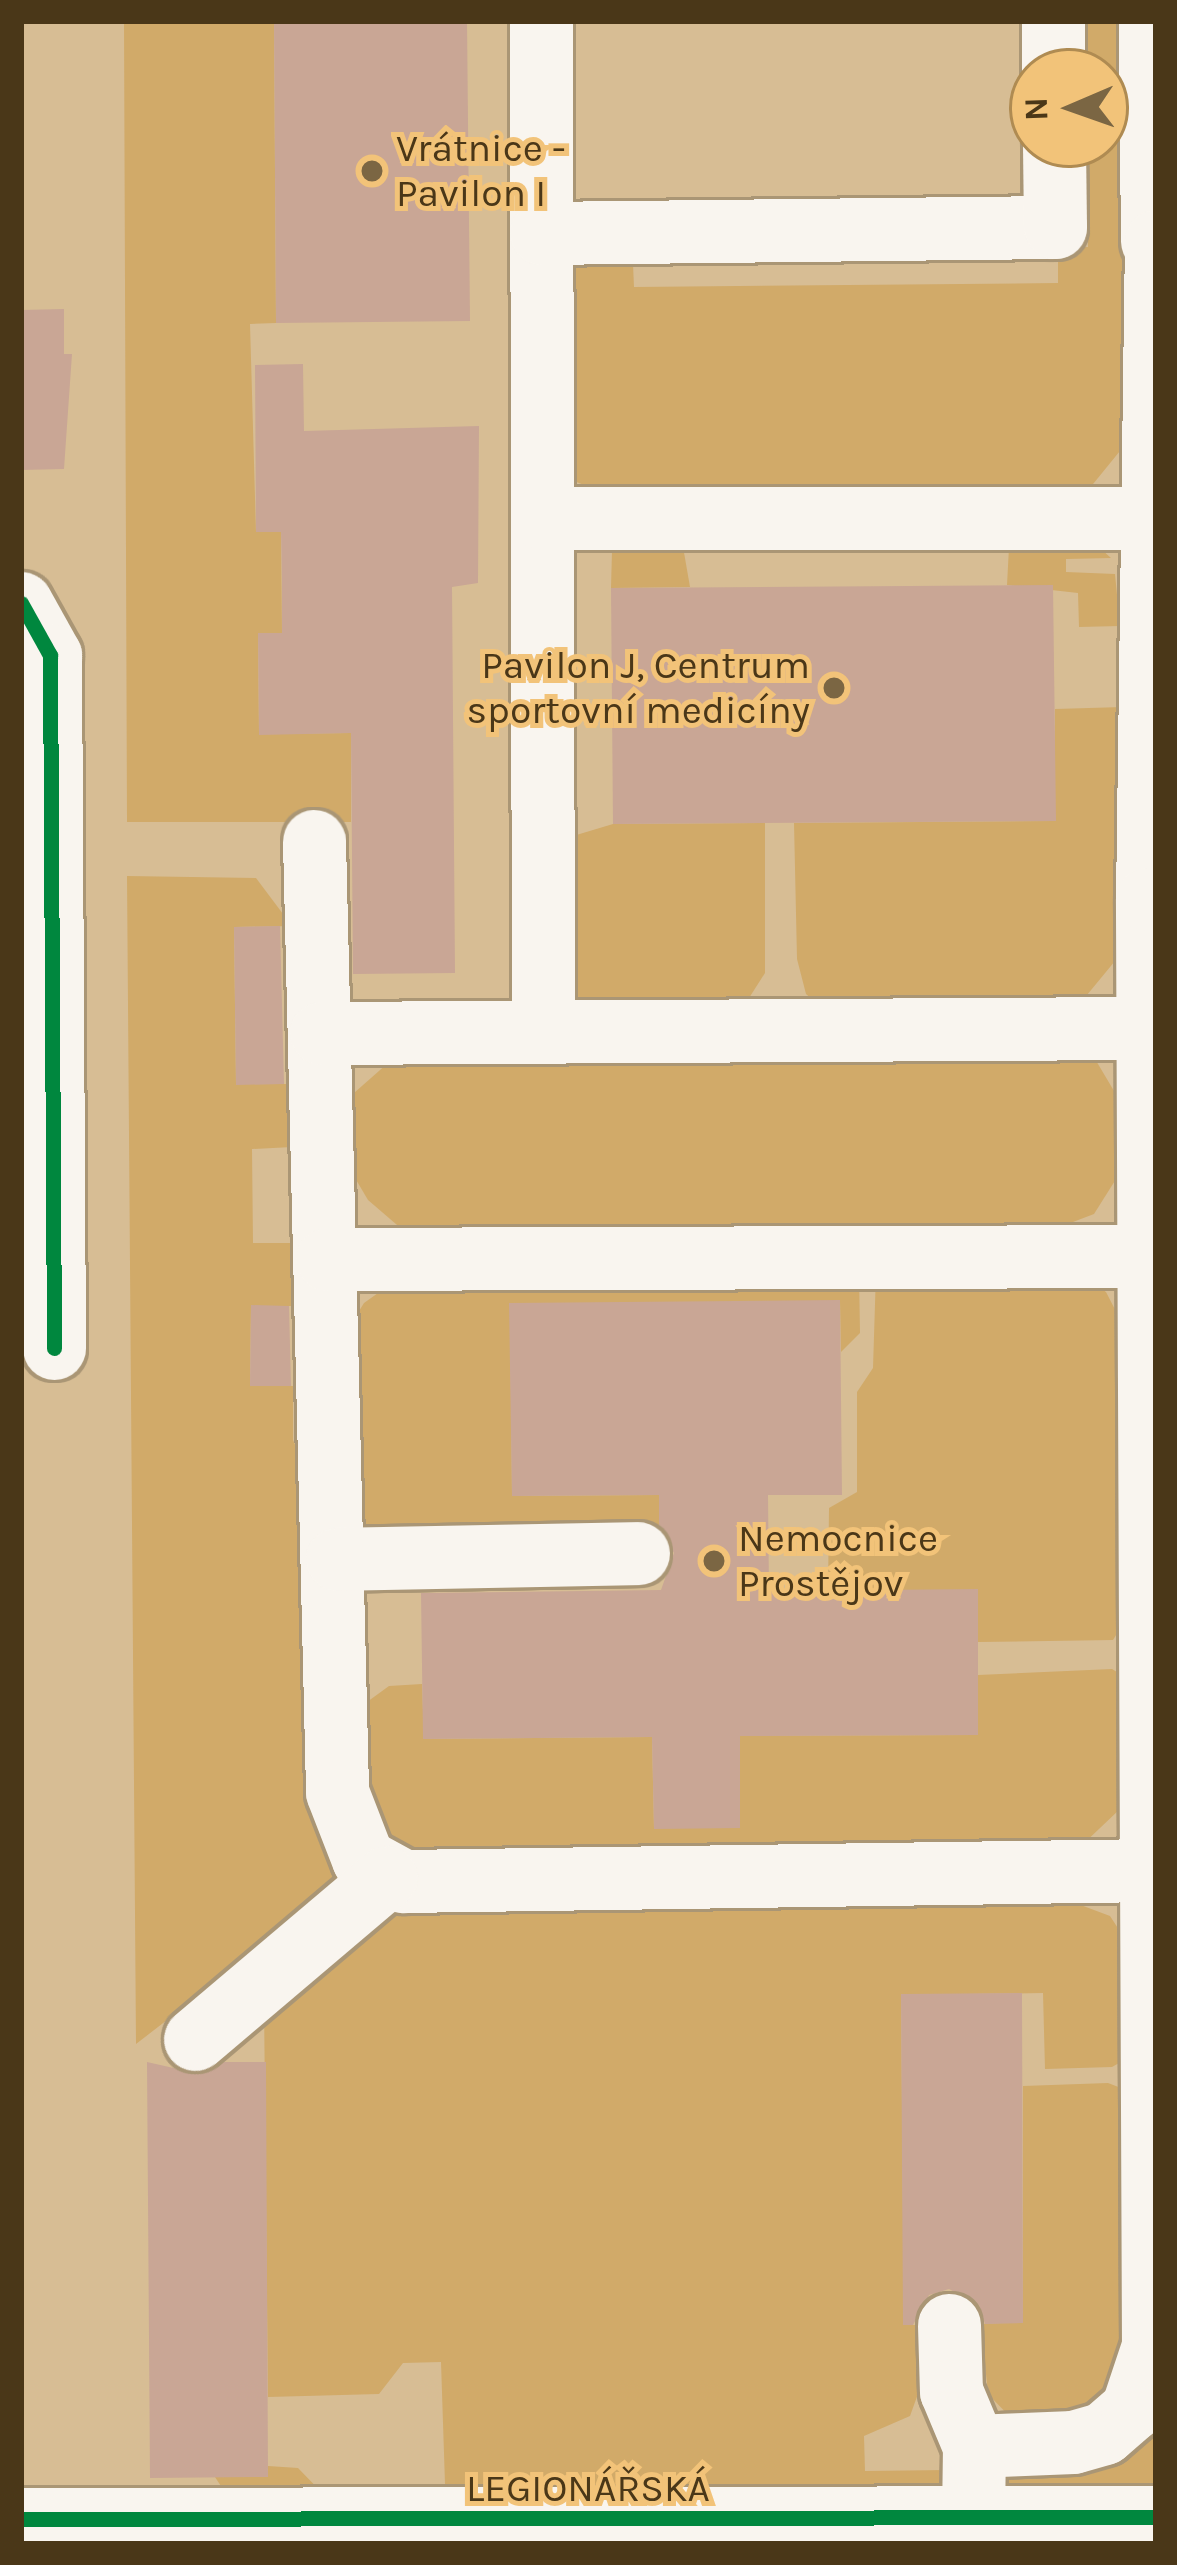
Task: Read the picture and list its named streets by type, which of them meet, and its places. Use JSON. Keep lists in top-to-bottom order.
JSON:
{
  "streets": {
    "street": ["LEGIONÁŘSKÁ"]
  },
  "places": ["Vrátnice - Pavilon I", "Pavilon J, Centrum sportovní medicíny", "Nemocnice Prostějov"],
  "north": "left"
}
